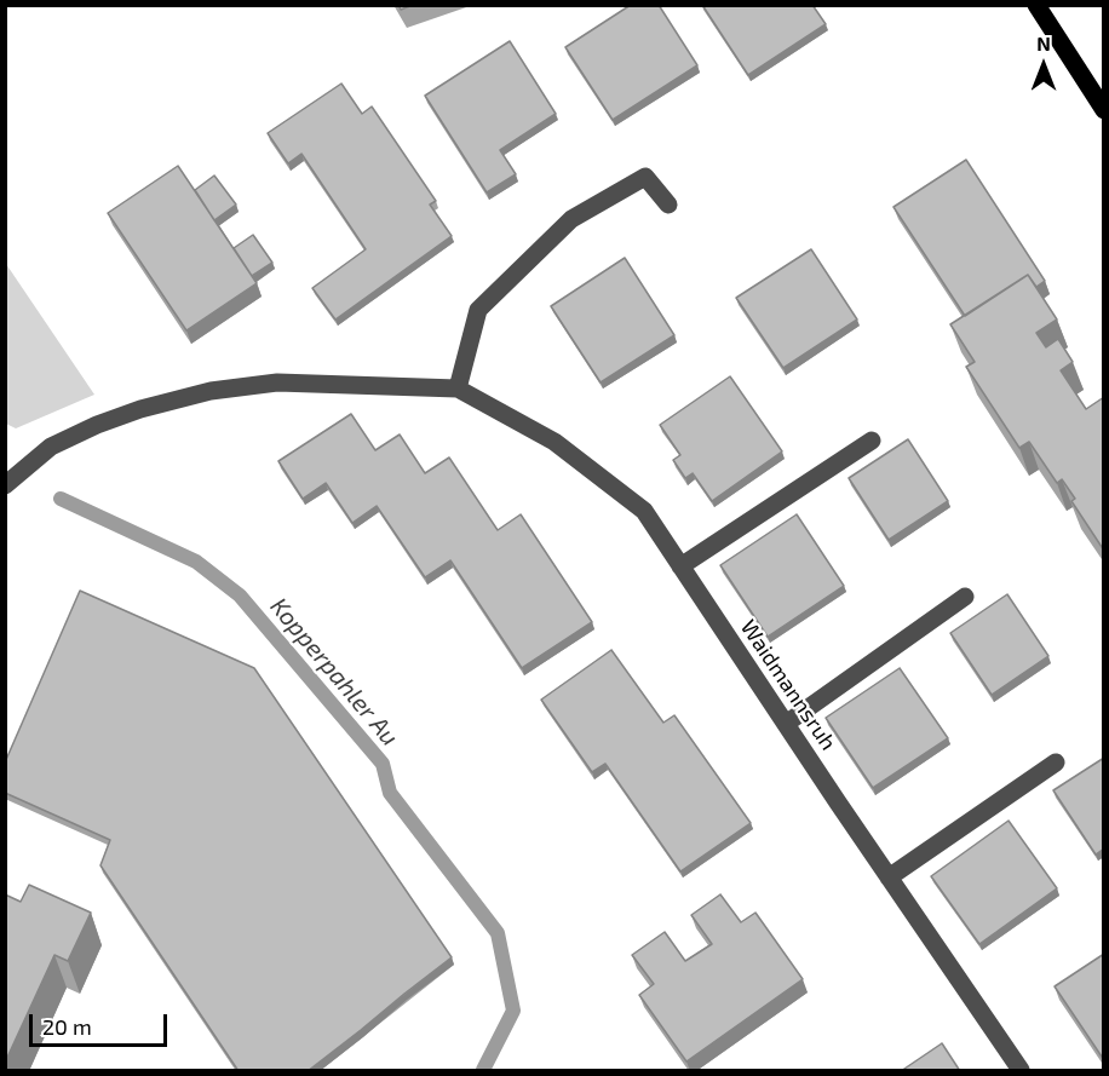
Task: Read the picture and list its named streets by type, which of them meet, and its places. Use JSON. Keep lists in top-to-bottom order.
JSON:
{
  "streets": {
    "street": ["Waidmannsruh"]
  },
  "water": ["Kopperpahler Au"],
  "scale_bar": "20 m",
  "north": "top"
}
